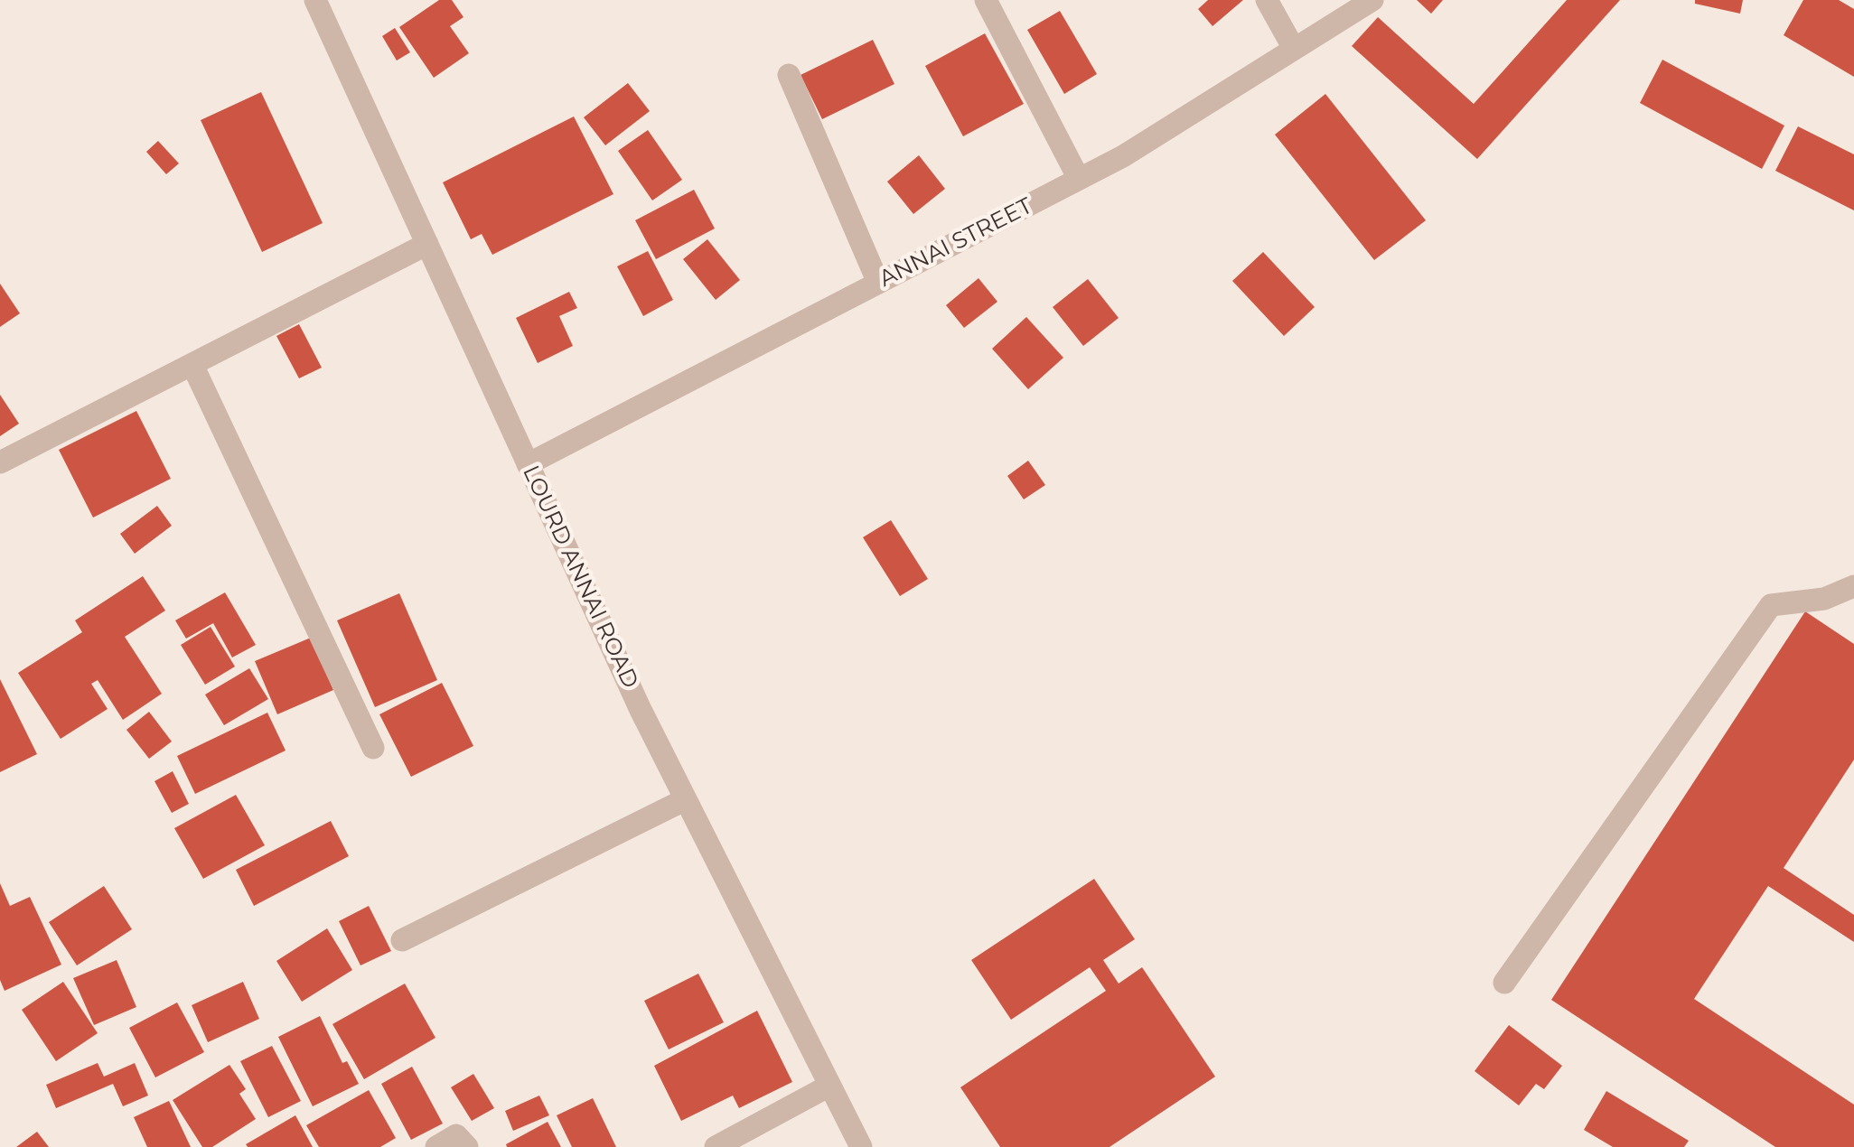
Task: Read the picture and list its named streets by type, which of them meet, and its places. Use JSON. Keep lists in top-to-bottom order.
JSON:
{
  "streets": {
    "street": ["ANNAI STREET", "LOURD ANNAI ROAD"]
  },
  "crossings": [
    ["ANNAI STREET", "LOURD ANNAI ROAD"]
  ]
}
